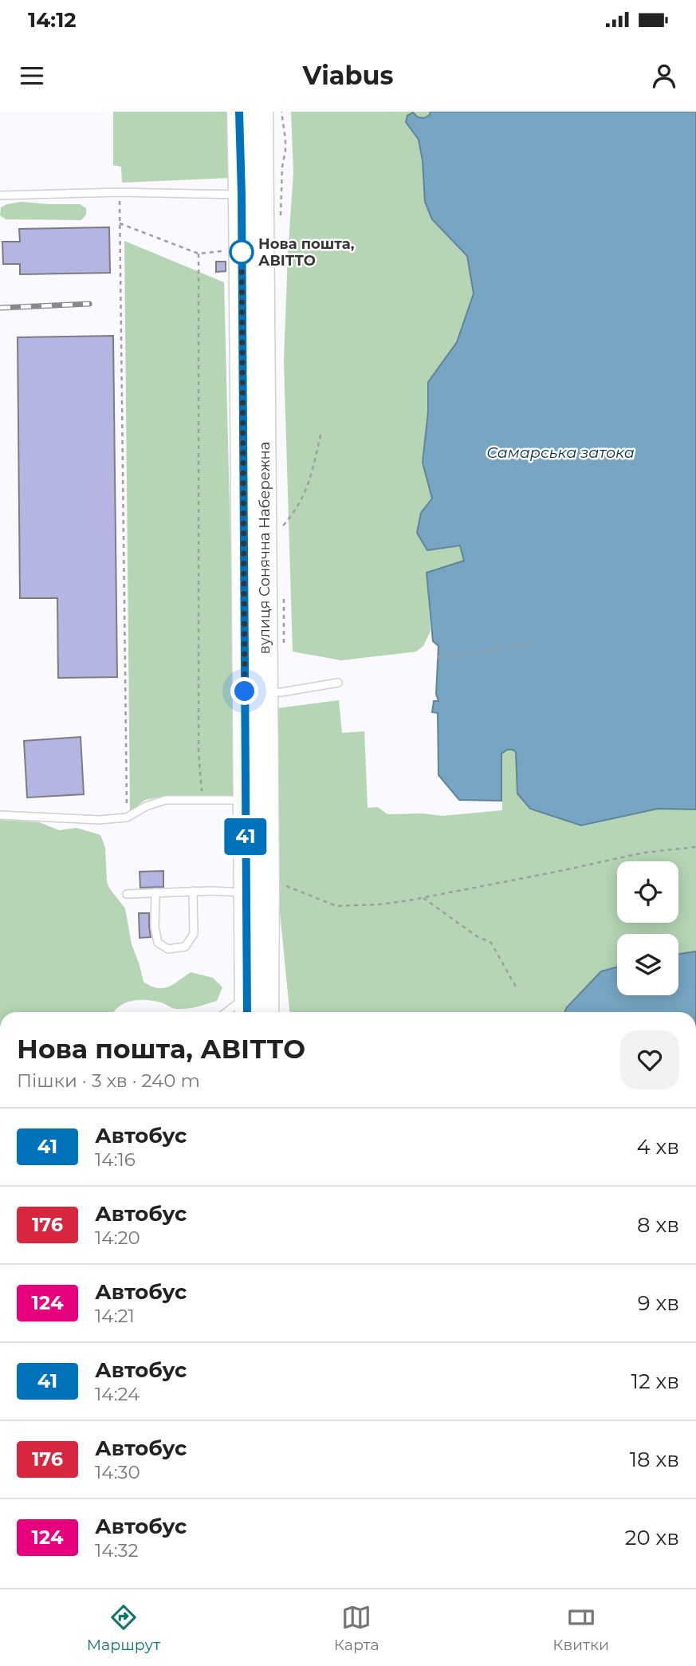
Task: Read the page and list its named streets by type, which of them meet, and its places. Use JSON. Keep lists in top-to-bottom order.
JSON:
{
  "streets": {
    "main road": ["вулиця Сонячна Набережна"]
  },
  "water": ["Самарська затока"],
  "places": ["Нова пошта, АВІТТО"],
  "lines": ["bus line 41"],
  "page": {
    "status": "14:12",
    "header": "Viabus",
    "on_map": "41",
    "heading": ["Нова пошта, АВІТТО", "Пішки · 3 хв · 240 m"],
    "list": [
      {
        "mark": "41",
        "name": "Автобус",
        "note": "14:16",
        "value": "4 хв"
      },
      {
        "mark": "176",
        "name": "Автобус",
        "note": "14:20",
        "value": "8 хв"
      },
      {
        "mark": "124",
        "name": "Автобус",
        "note": "14:21",
        "value": "9 хв"
      },
      {
        "mark": "41",
        "name": "Автобус",
        "note": "14:24",
        "value": "12 хв"
      },
      {
        "mark": "176",
        "name": "Автобус",
        "note": "14:30",
        "value": "18 хв"
      },
      {
        "mark": "124",
        "name": "Автобус",
        "note": "14:32",
        "value": "20 хв"
      }
    ],
    "tabs": ["Маршрут", "Карта", "Квитки"]
  }
}
